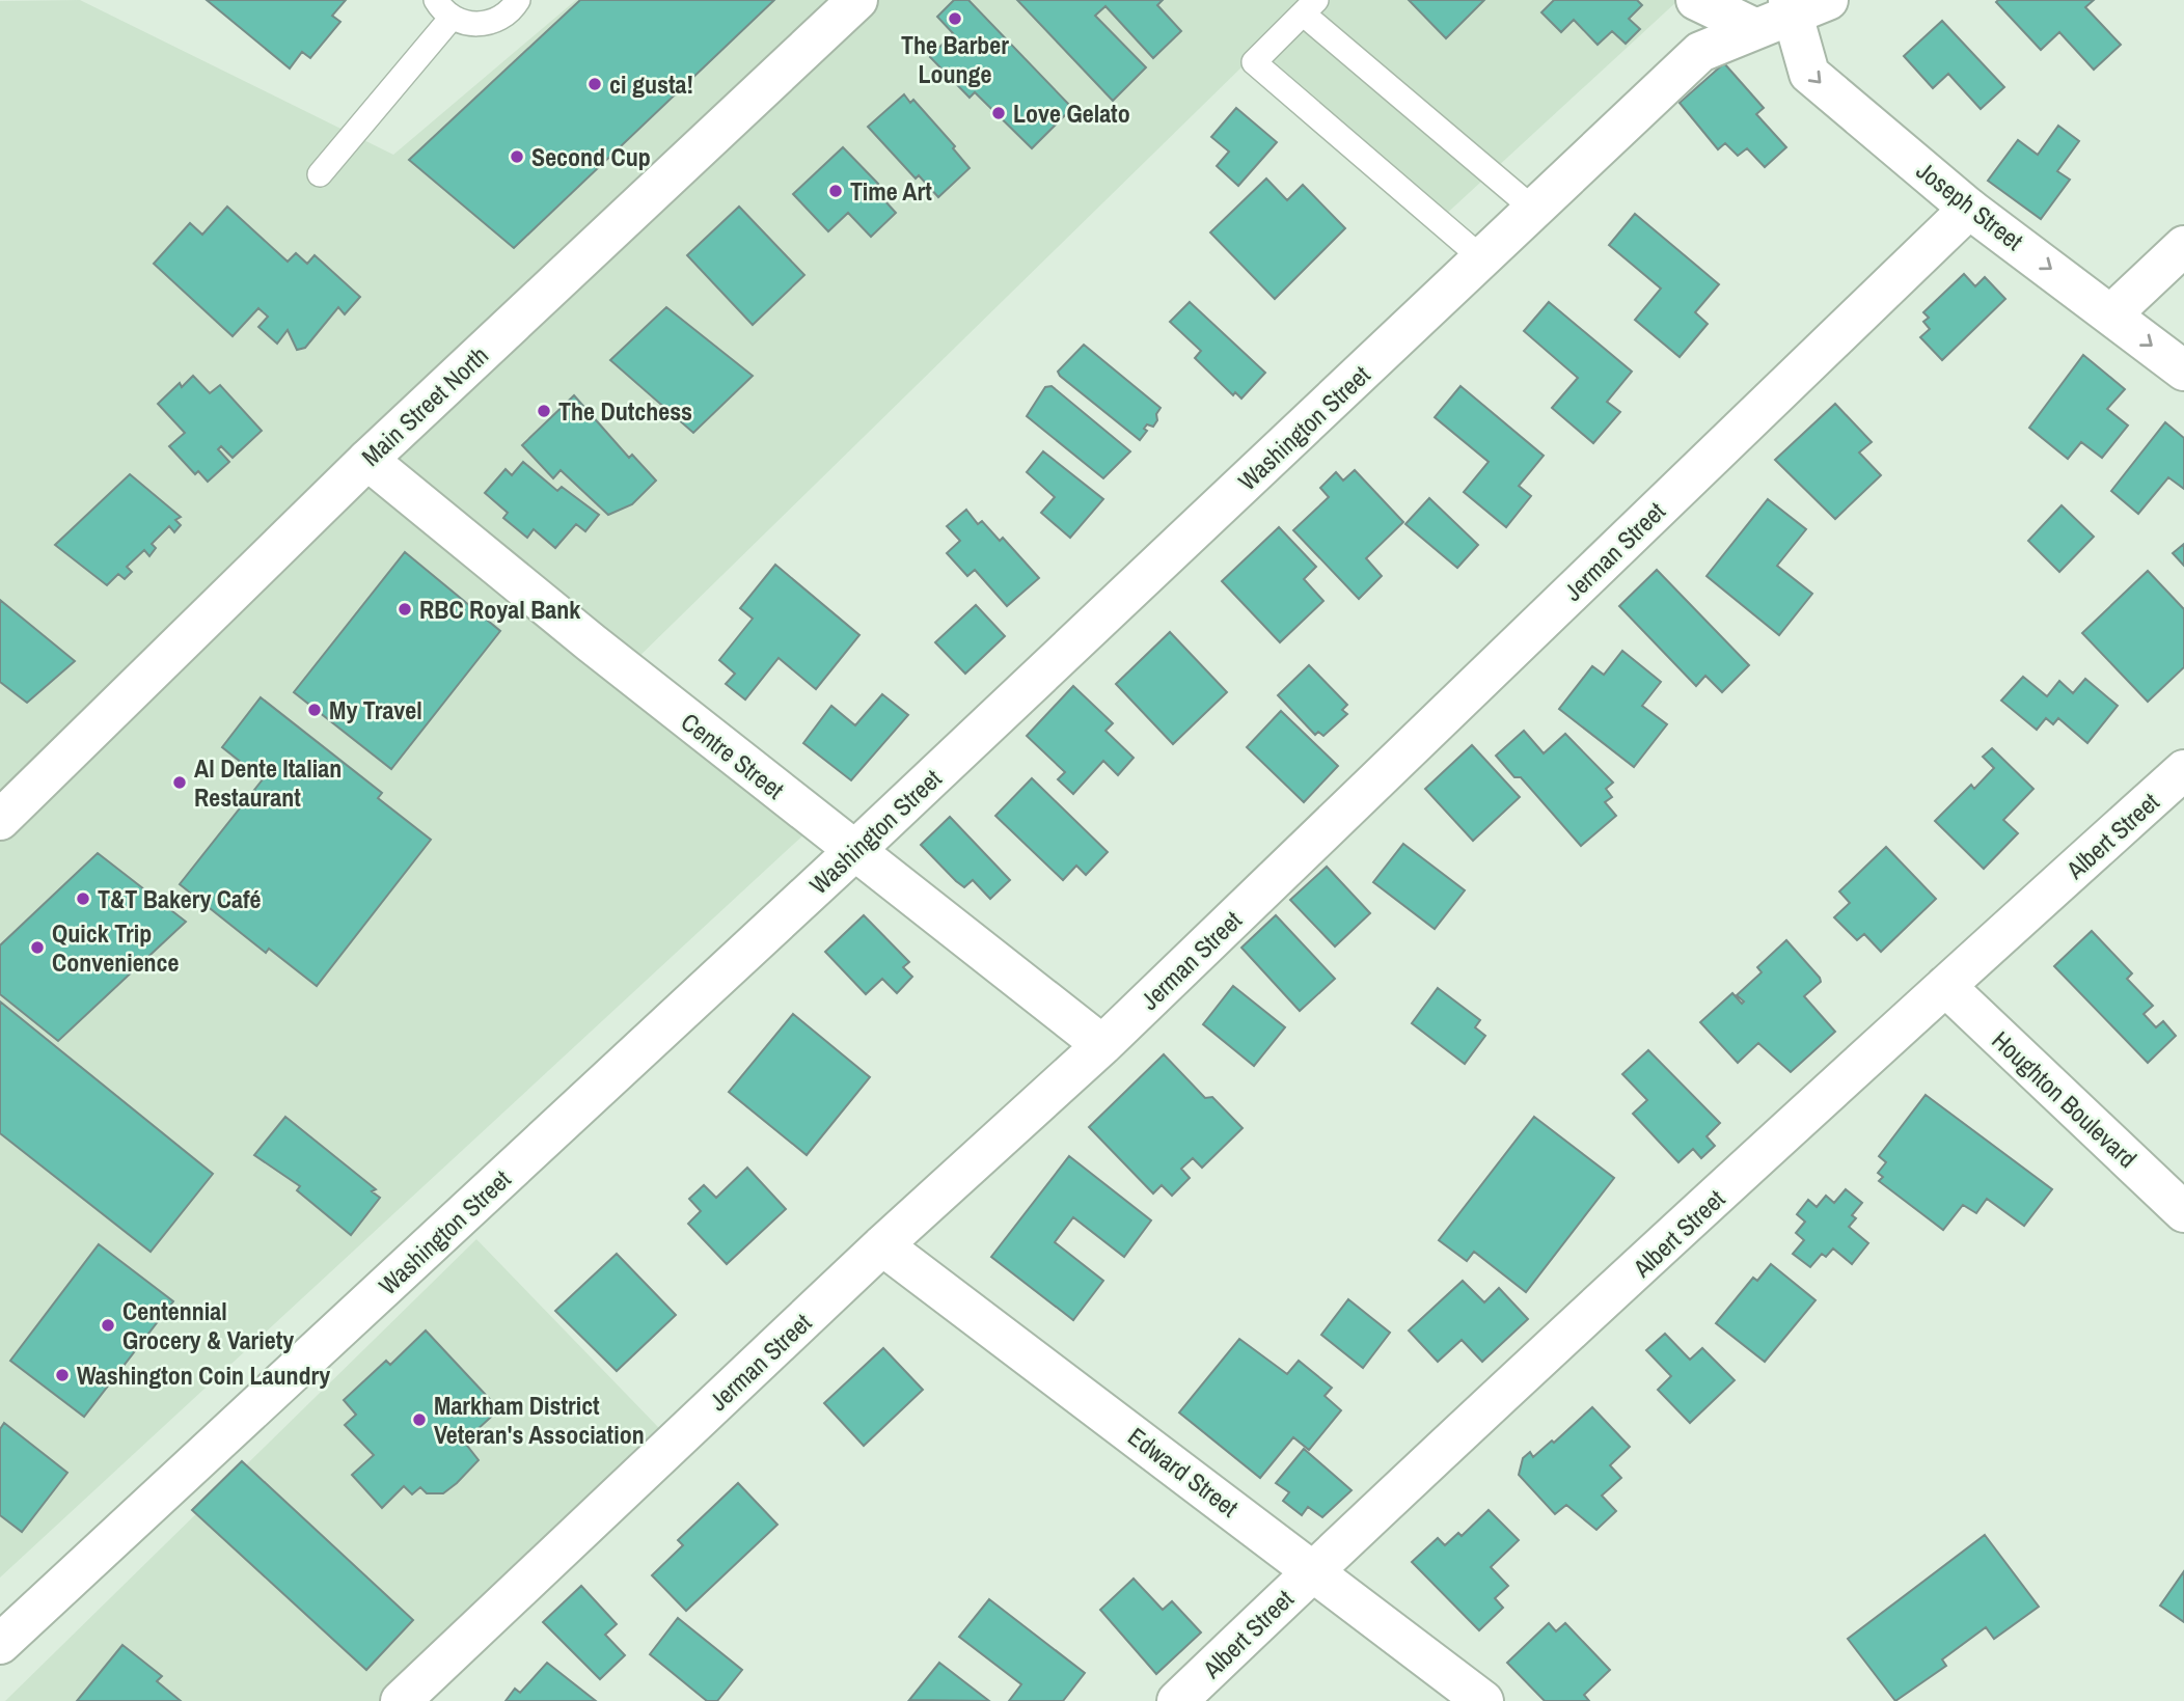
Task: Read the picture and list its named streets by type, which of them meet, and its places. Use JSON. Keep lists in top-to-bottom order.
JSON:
{
  "streets": {
    "street": [
      "Joseph Street",
      "Main Street North",
      "Washington Street",
      "Jerman Street",
      "Centre Street",
      "Albert Street",
      "Houghton Boulevard",
      "Edward Street"
    ]
  },
  "crossings": [
    ["Joseph Street", "Washington Street"],
    ["Joseph Street", "Jerman Street"],
    ["Main Street North", "Centre Street"],
    ["Washington Street", "Centre Street"],
    ["Jerman Street", "Centre Street"],
    ["Jerman Street", "Edward Street"],
    ["Albert Street", "Houghton Boulevard"],
    ["Albert Street", "Edward Street"]
  ],
  "one_way": ["Joseph Street"],
  "places": [
    "The Barber Lounge",
    "ci gusta!",
    "Love Gelato",
    "Second Cup",
    "Time Art",
    "The Dutchess",
    "RBC Royal Bank",
    "My Travel",
    "Al Dente Italian Restaurant",
    "T&T Bakery Café",
    "Quick Trip Convenience",
    "Centennial Grocery & Variety",
    "Washington Coin Laundry",
    "Markham District Veteran's Association"
  ]
}
